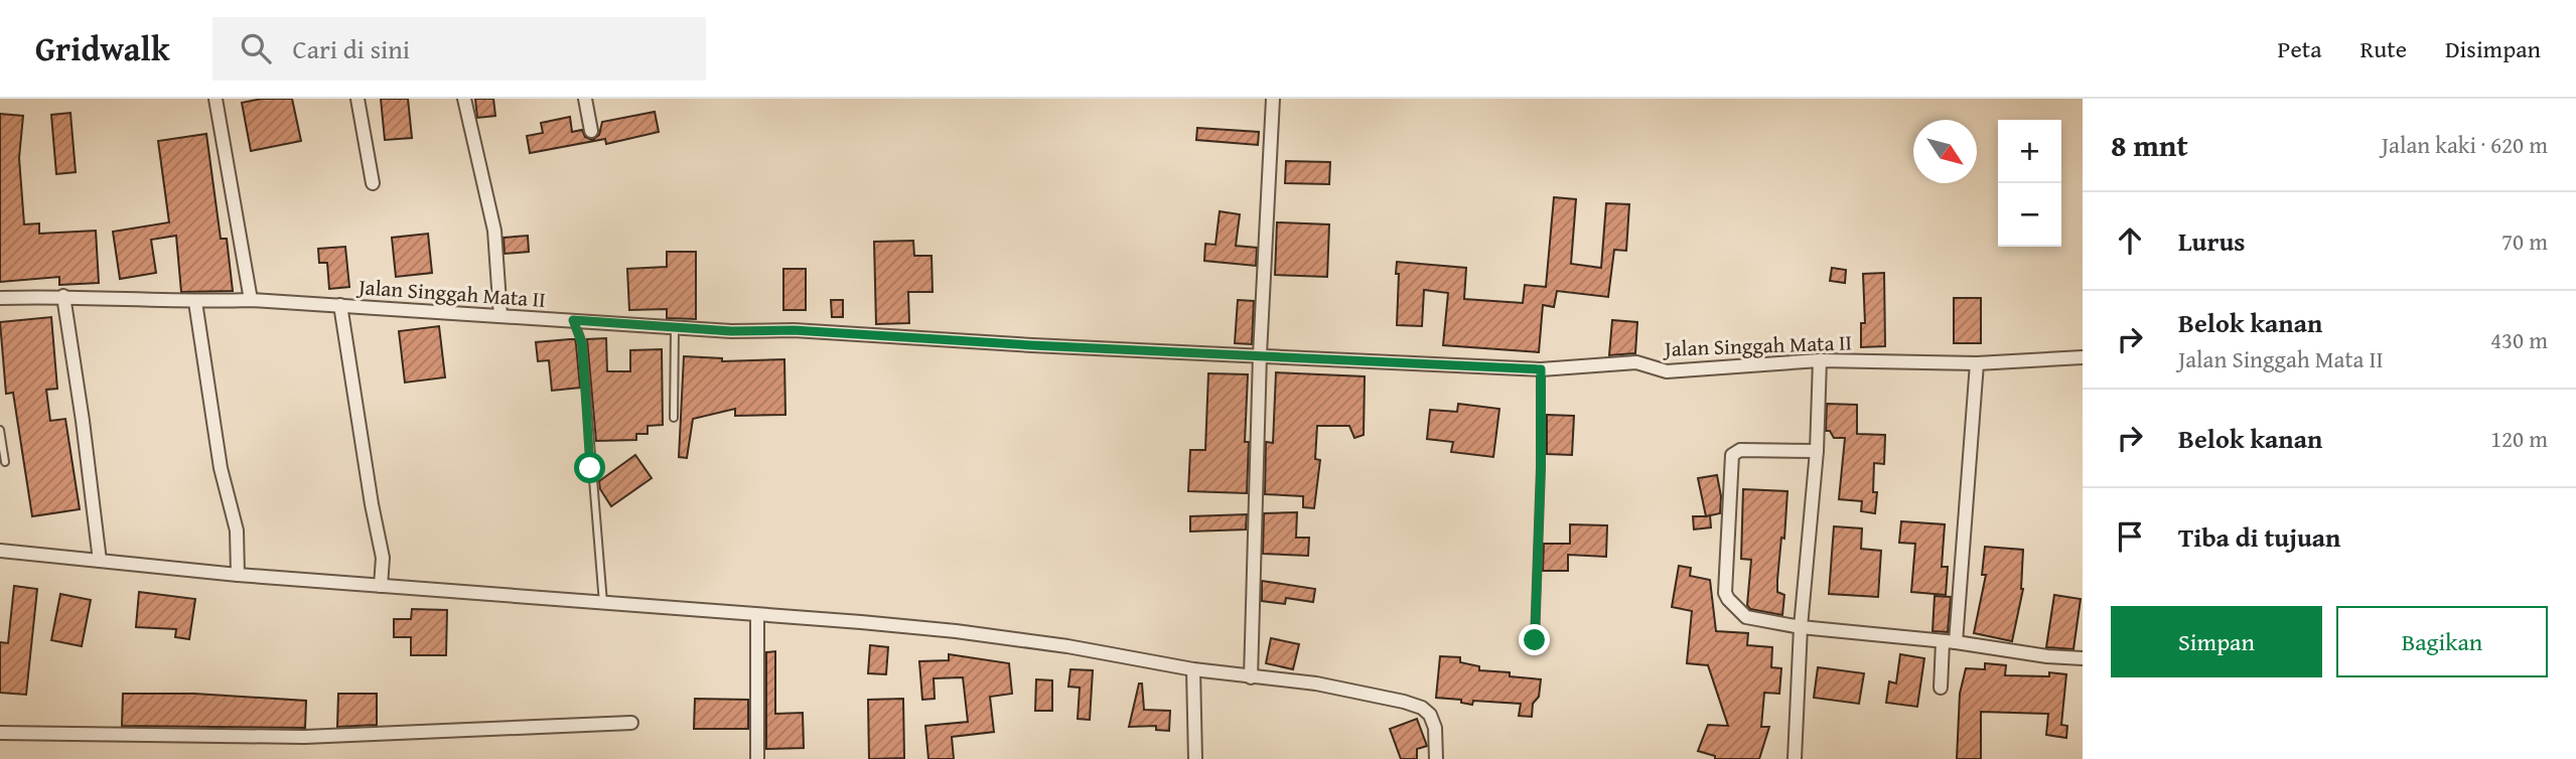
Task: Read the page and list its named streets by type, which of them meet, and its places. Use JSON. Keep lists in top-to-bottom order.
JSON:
{
  "streets": {
    "street": ["Jalan Singgah Mata II"]
  },
  "north": "bottom right",
  "page": {
    "header": "Gridwalk",
    "search": "Cari di sini",
    "nav": ["Peta", "Rute", "Disimpan"],
    "heading": ["8 mnt", "Jalan kaki · 620 m"],
    "map_buttons": ["+", "−"],
    "list": [
      ["Lurus", "70 m"],
      ["Belok kanan", "Jalan Singgah Mata II", "430 m"],
      ["Belok kanan", "120 m"],
      "Tiba di tujuan"
    ],
    "buttons": ["Simpan", "Bagikan"]
  }
}
